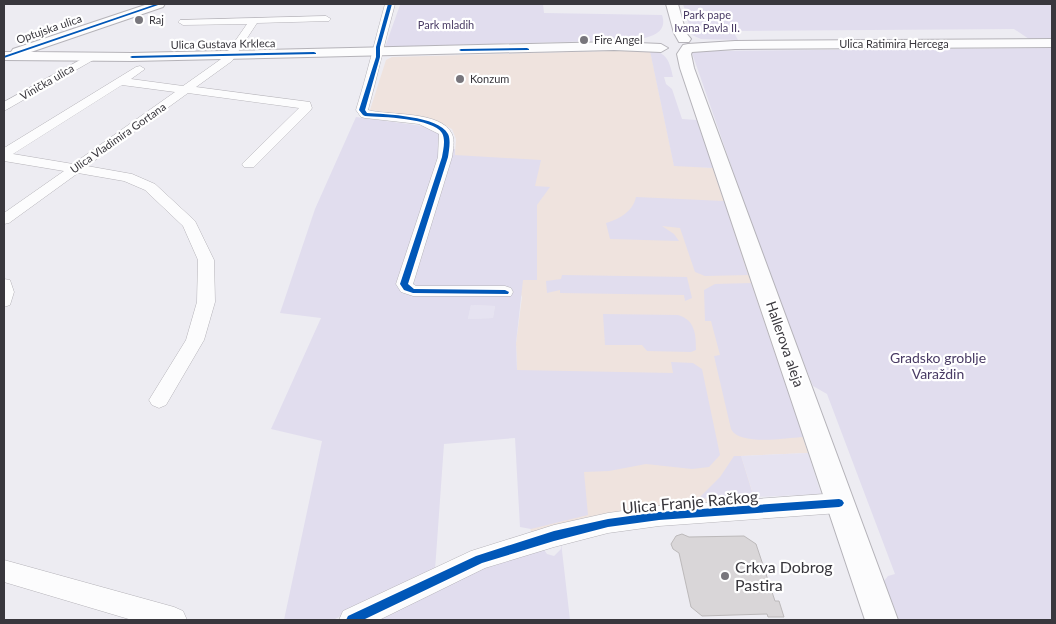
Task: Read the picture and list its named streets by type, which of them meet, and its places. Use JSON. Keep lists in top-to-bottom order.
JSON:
{
  "streets": {
    "main road": [
      "Optujska ulica",
      "Ulica Gustava Krkleca",
      "Ulica Ratimira Hercega",
      "Hallerova aleja"
    ],
    "street": ["Vinička ulica", "Ulica Vladimira Gortana", "Ulica Franje Račkog"]
  },
  "crossings": [
    ["Optujska ulica", "Ulica Gustava Krkleca"],
    ["Ulica Gustava Krkleca", "Ulica Ratimira Hercega"],
    ["Ulica Gustava Krkleca", "Vinička ulica"],
    ["Ulica Gustava Krkleca", "Ulica Vladimira Gortana"],
    ["Ulica Gustava Krkleca", "Hallerova aleja"],
    ["Ulica Ratimira Hercega", "Hallerova aleja"],
    ["Hallerova aleja", "Ulica Franje Račkog"]
  ],
  "parks": ["Park pape Ivana Pavla II.", "Park mladih", "Gradsko groblje Varaždin"],
  "places": [
    "Raj",
    "Fire Angel",
    "Konzum",
    "Crkva Dobrog Pastira"
  ]
}
